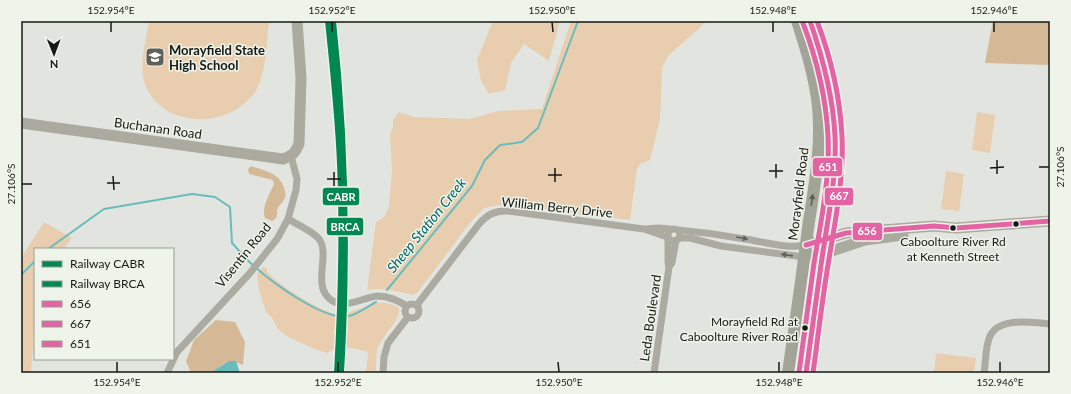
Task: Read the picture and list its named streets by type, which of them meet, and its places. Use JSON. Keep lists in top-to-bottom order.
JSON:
{
  "streets": {
    "main road": ["Buchanan Road", "Morayfield Road"],
    "street": ["William Berry Drive", "Visentin Road", "Leda Boulevard"]
  },
  "crossings": [
    ["Buchanan Road", "Visentin Road"],
    ["William Berry Drive", "Leda Boulevard"]
  ],
  "water": ["Sheep Station Creek"],
  "places": {
    "school or university": ["Morayfield State High School"],
    "other": ["Caboolture River Rd at Kenneth Street", "Morayfield Rd at Caboolture River Road"]
  },
  "lines": [
    "rail line CABR",
    "rail line BRCA",
    "transit line 656",
    "transit line 667",
    "transit line 651"
  ],
  "legend": [
    "Railway CABR",
    "Railway BRCA",
    "656",
    "667",
    "651"
  ],
  "north": "bottom",
  "coordinates": [
    "152.954°E",
    "152.952°E",
    "152.950°E",
    "152.948°E",
    "152.946°E",
    "27.106°S"
  ]
}
